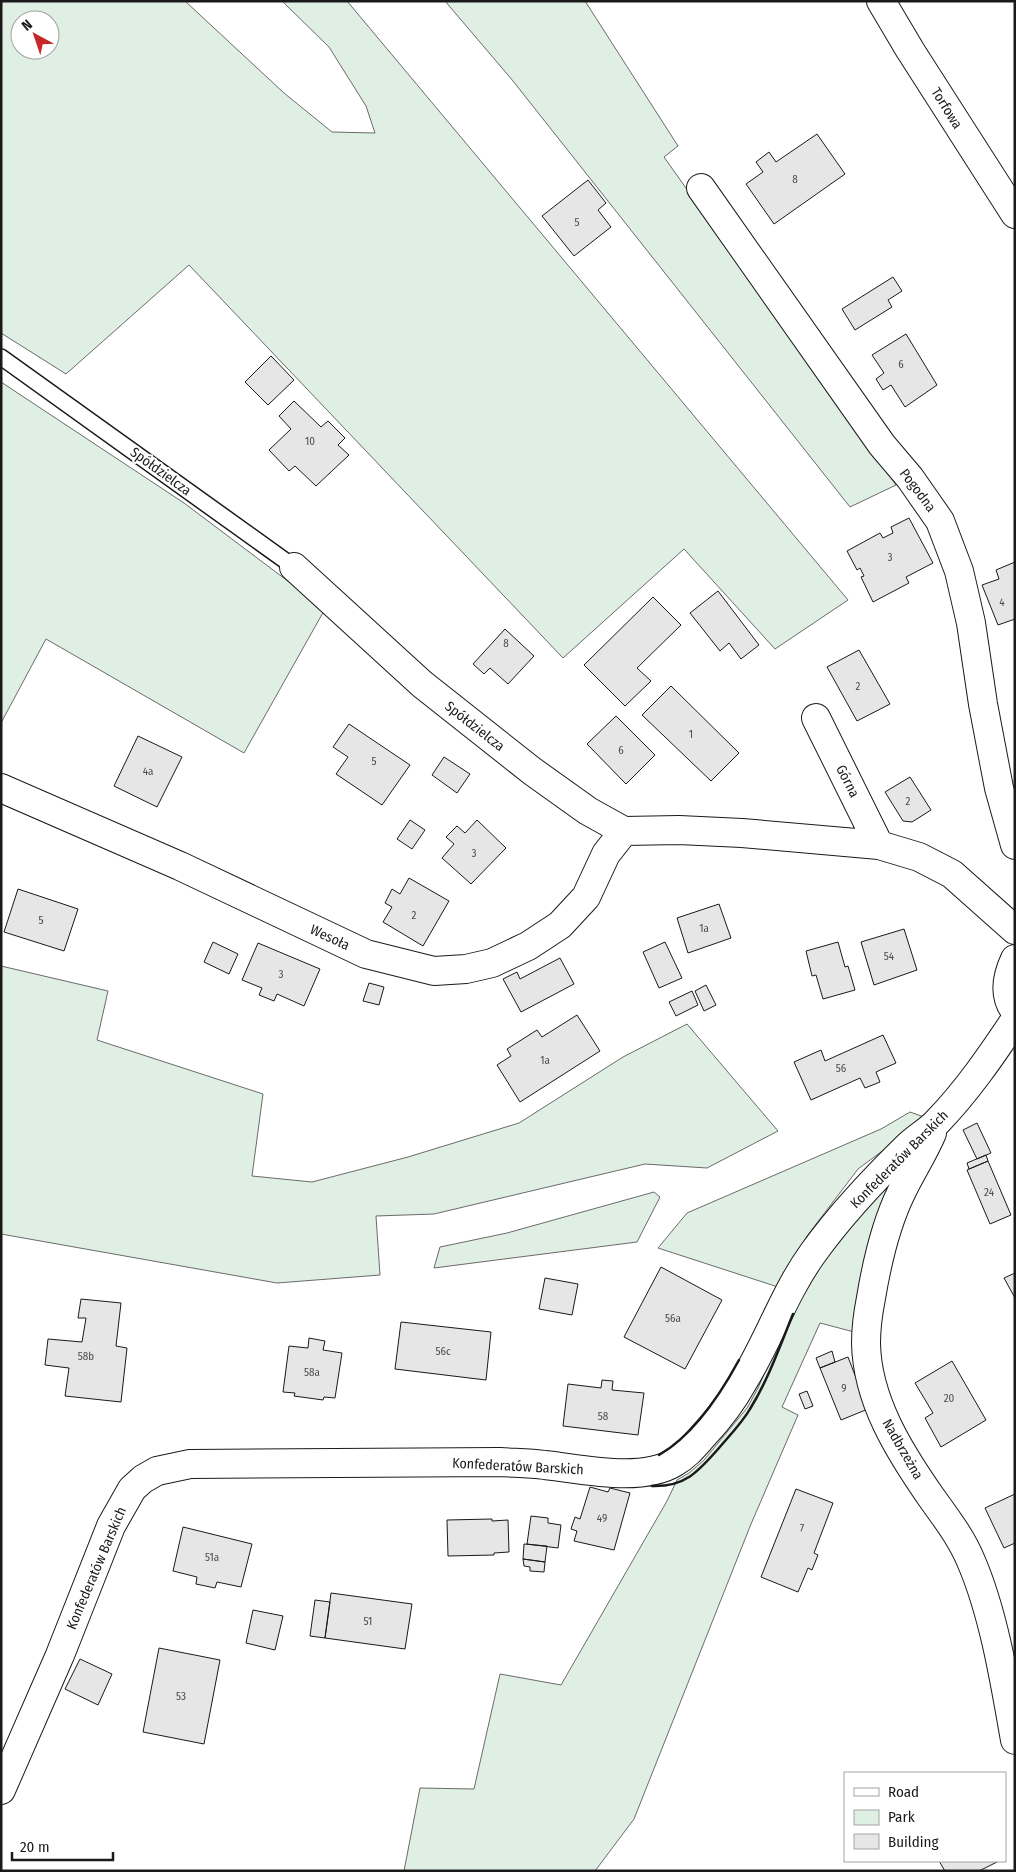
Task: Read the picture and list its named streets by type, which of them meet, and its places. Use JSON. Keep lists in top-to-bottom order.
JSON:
{
  "streets": {
    "street": [
      "Torfowa",
      "Spółdzielcza",
      "Pogodna",
      "Górna",
      "Wesoła",
      "Konfederatów Barskich",
      "Nadbrzeżna"
    ]
  },
  "crossings": [
    ["Spółdzielcza", "Wesoła"],
    ["Konfederatów Barskich", "Nadbrzeżna"]
  ],
  "house_numbers": [
    "8",
    "5",
    "6",
    "10",
    "3",
    "4",
    "8",
    "2",
    "1",
    "6",
    "5",
    "4a",
    "2",
    "3",
    "2",
    "5",
    "1a",
    "54",
    "3",
    "1a",
    "56",
    "24",
    "56a",
    "56c",
    "58b",
    "58a",
    "9",
    "20",
    "58",
    "49",
    "7",
    "51a",
    "51",
    "53"
  ],
  "legend": ["Road", "Park", "Building"],
  "scale_bar": "20 m",
  "north": "top left"
}
